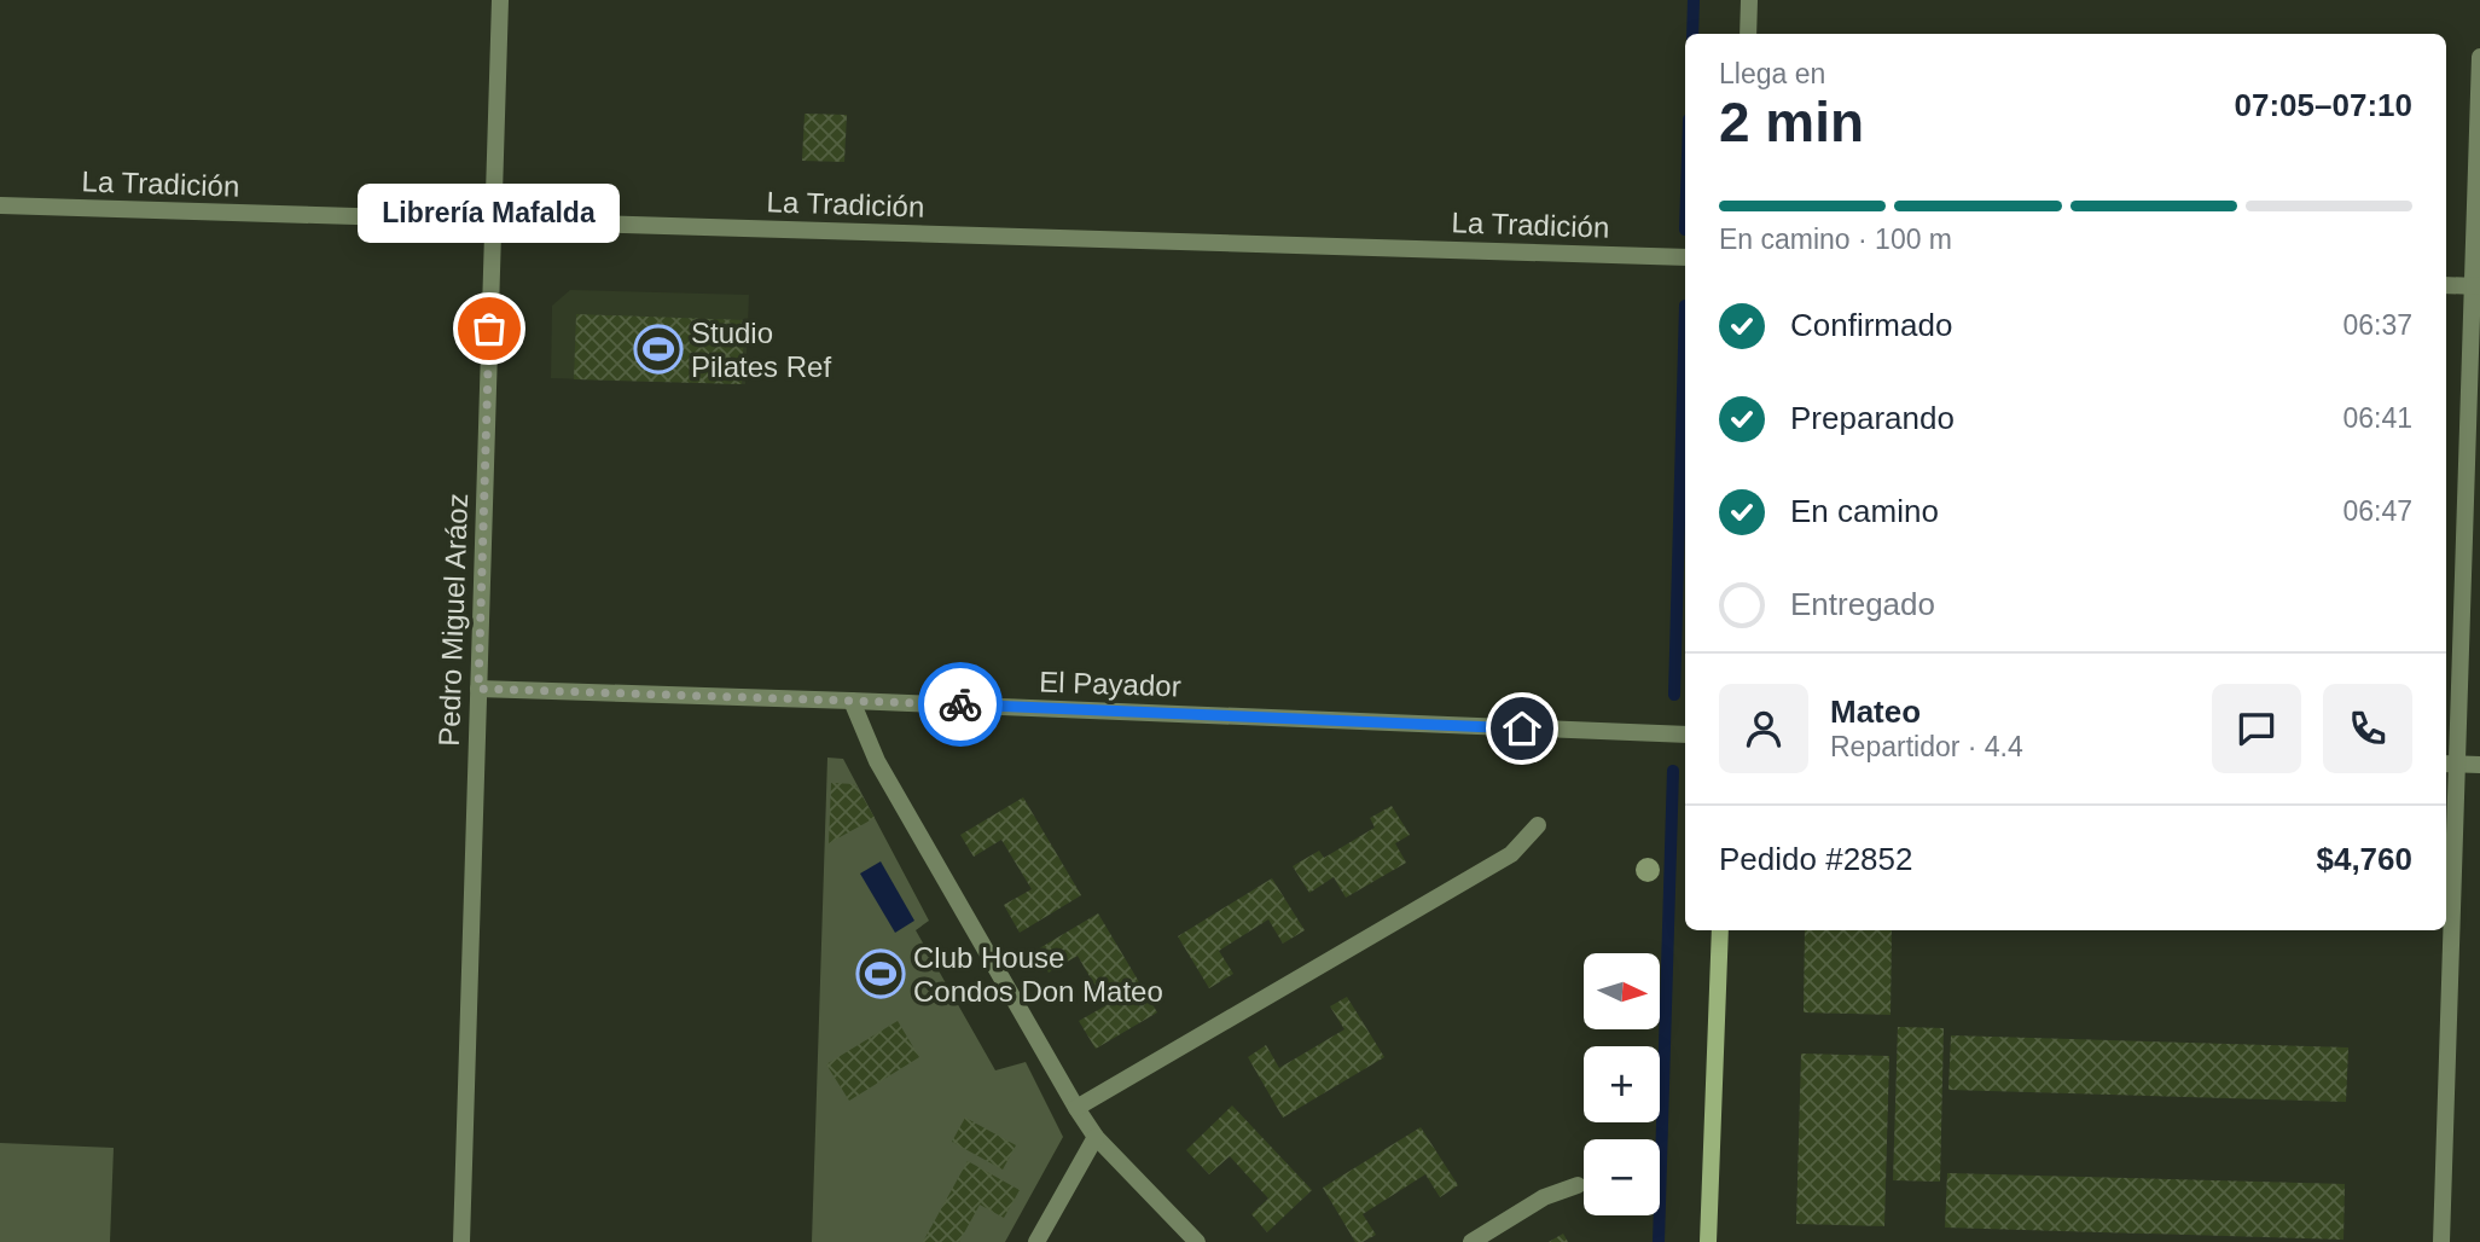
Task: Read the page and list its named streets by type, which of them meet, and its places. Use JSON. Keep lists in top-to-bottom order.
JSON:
{
  "streets": {
    "street": ["La Tradición", "Pedro Miguel Aráoz", "El Payador"]
  },
  "crossings": [
    ["La Tradición", "Pedro Miguel Aráoz"],
    ["Pedro Miguel Aráoz", "El Payador"]
  ],
  "places": {
    "other": ["Librería Mafalda"],
    "sports": ["Studio Pilates Ref", "Club House Condos Don Mateo"]
  },
  "north": "right",
  "page": {
    "heading": ["2 min", "Llega en", "07:05–07:10"],
    "panel": [
      "Mateo",
      "Repartidor · 4.4",
      "Pedido #2852",
      "$4,760"
    ],
    "bar": "En camino · 100 m",
    "bubble": "Librería Mafalda",
    "list": [
      ["Confirmado", "06:37"],
      ["Preparando", "06:41"],
      ["En camino", "06:47"],
      "Entregado"
    ],
    "map_buttons": ["+", "−"]
  }
}
